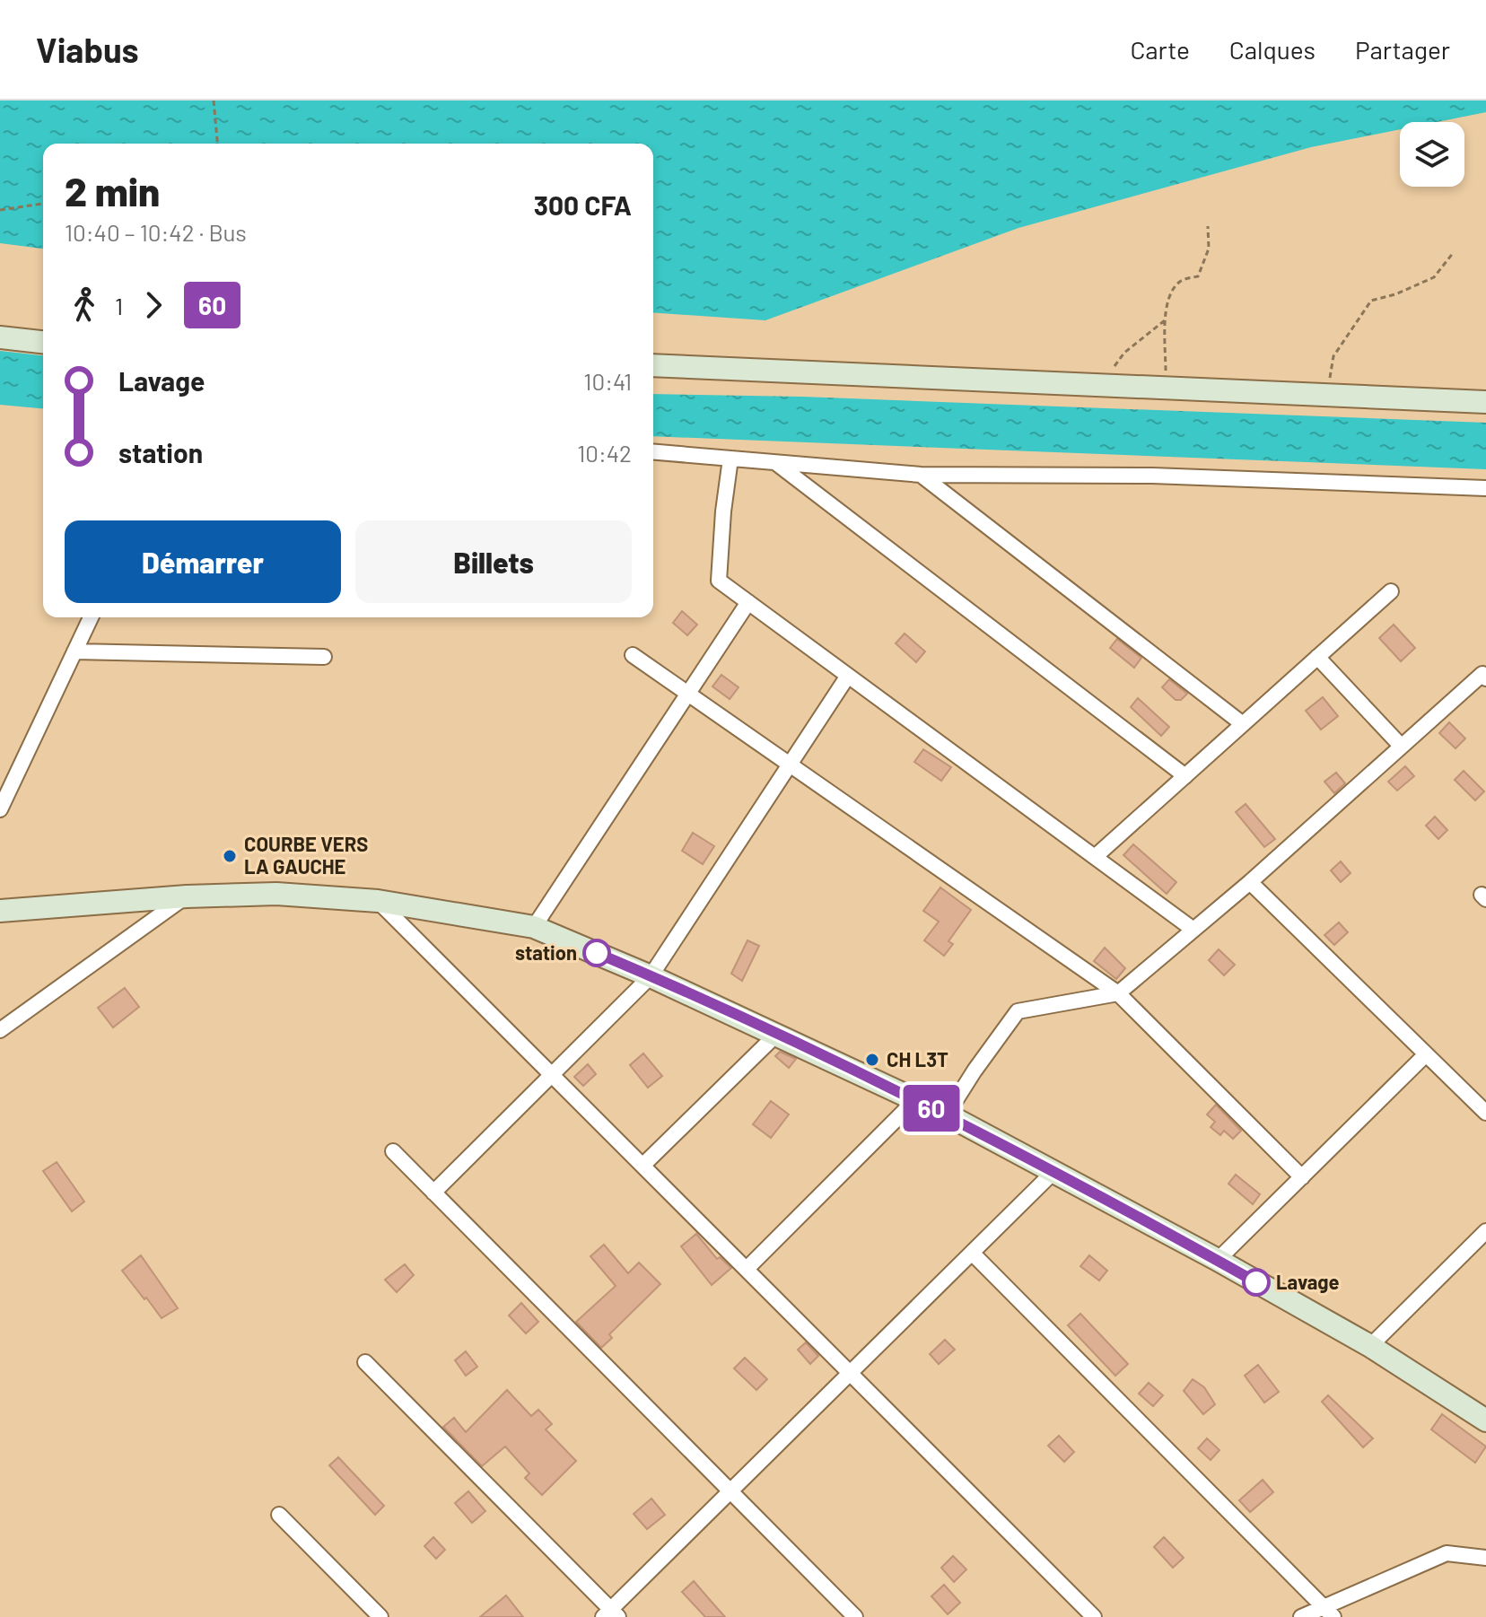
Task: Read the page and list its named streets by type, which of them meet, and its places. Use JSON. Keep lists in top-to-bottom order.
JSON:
{
  "places": [
    "COURBE VERS LA GAUCHE",
    "station",
    "CH L3T",
    "Lavage"
  ],
  "lines": ["bus line 60"],
  "page": {
    "header": "Viabus",
    "nav": ["Carte", "Calques", "Partager"],
    "on_map": "60",
    "heading": ["2 min", "10:40 – 10:42 · Bus", "300 CFA"],
    "legs": ["1", "60"],
    "list": [
      {
        "name": "Lavage",
        "value": "10:41"
      },
      {
        "name": "station",
        "value": "10:42"
      }
    ],
    "buttons": ["Démarrer", "Billets"]
  }
}
